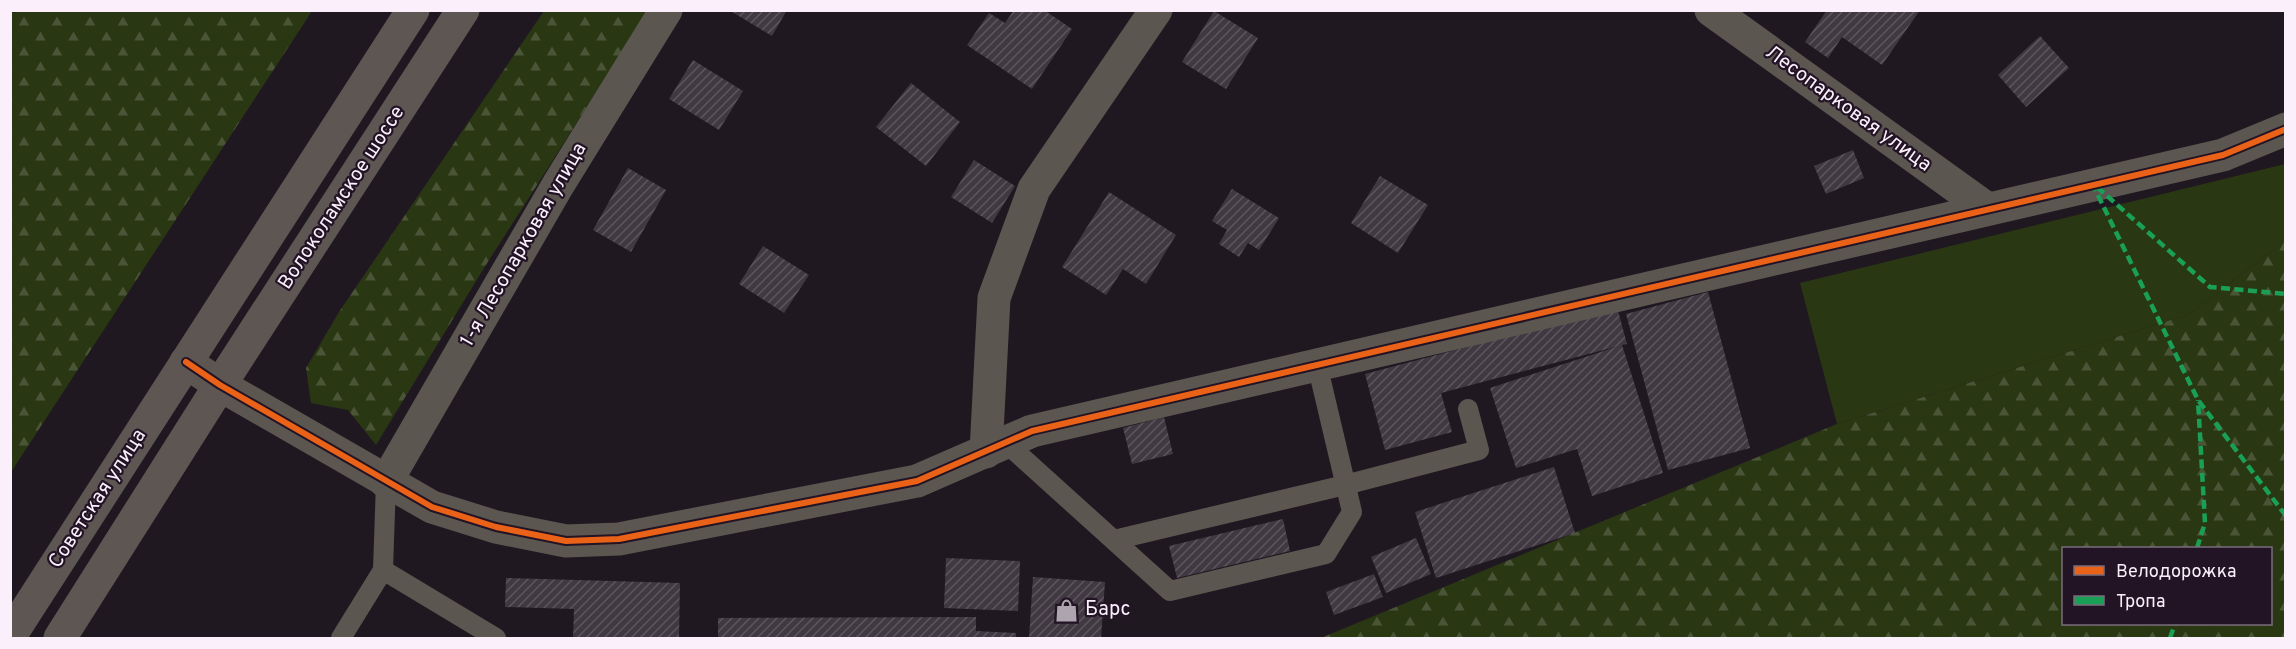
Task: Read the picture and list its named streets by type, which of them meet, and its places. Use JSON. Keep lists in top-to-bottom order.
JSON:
{
  "streets": {
    "main road": ["Волоколамское шоссе", "Советская улица"],
    "street": ["Лесопарковая улица", "1-я Лесопарковая улица"]
  },
  "places": {
    "shop": ["Барс"]
  },
  "legend": ["Велодорожка", "Тропа"]
}
